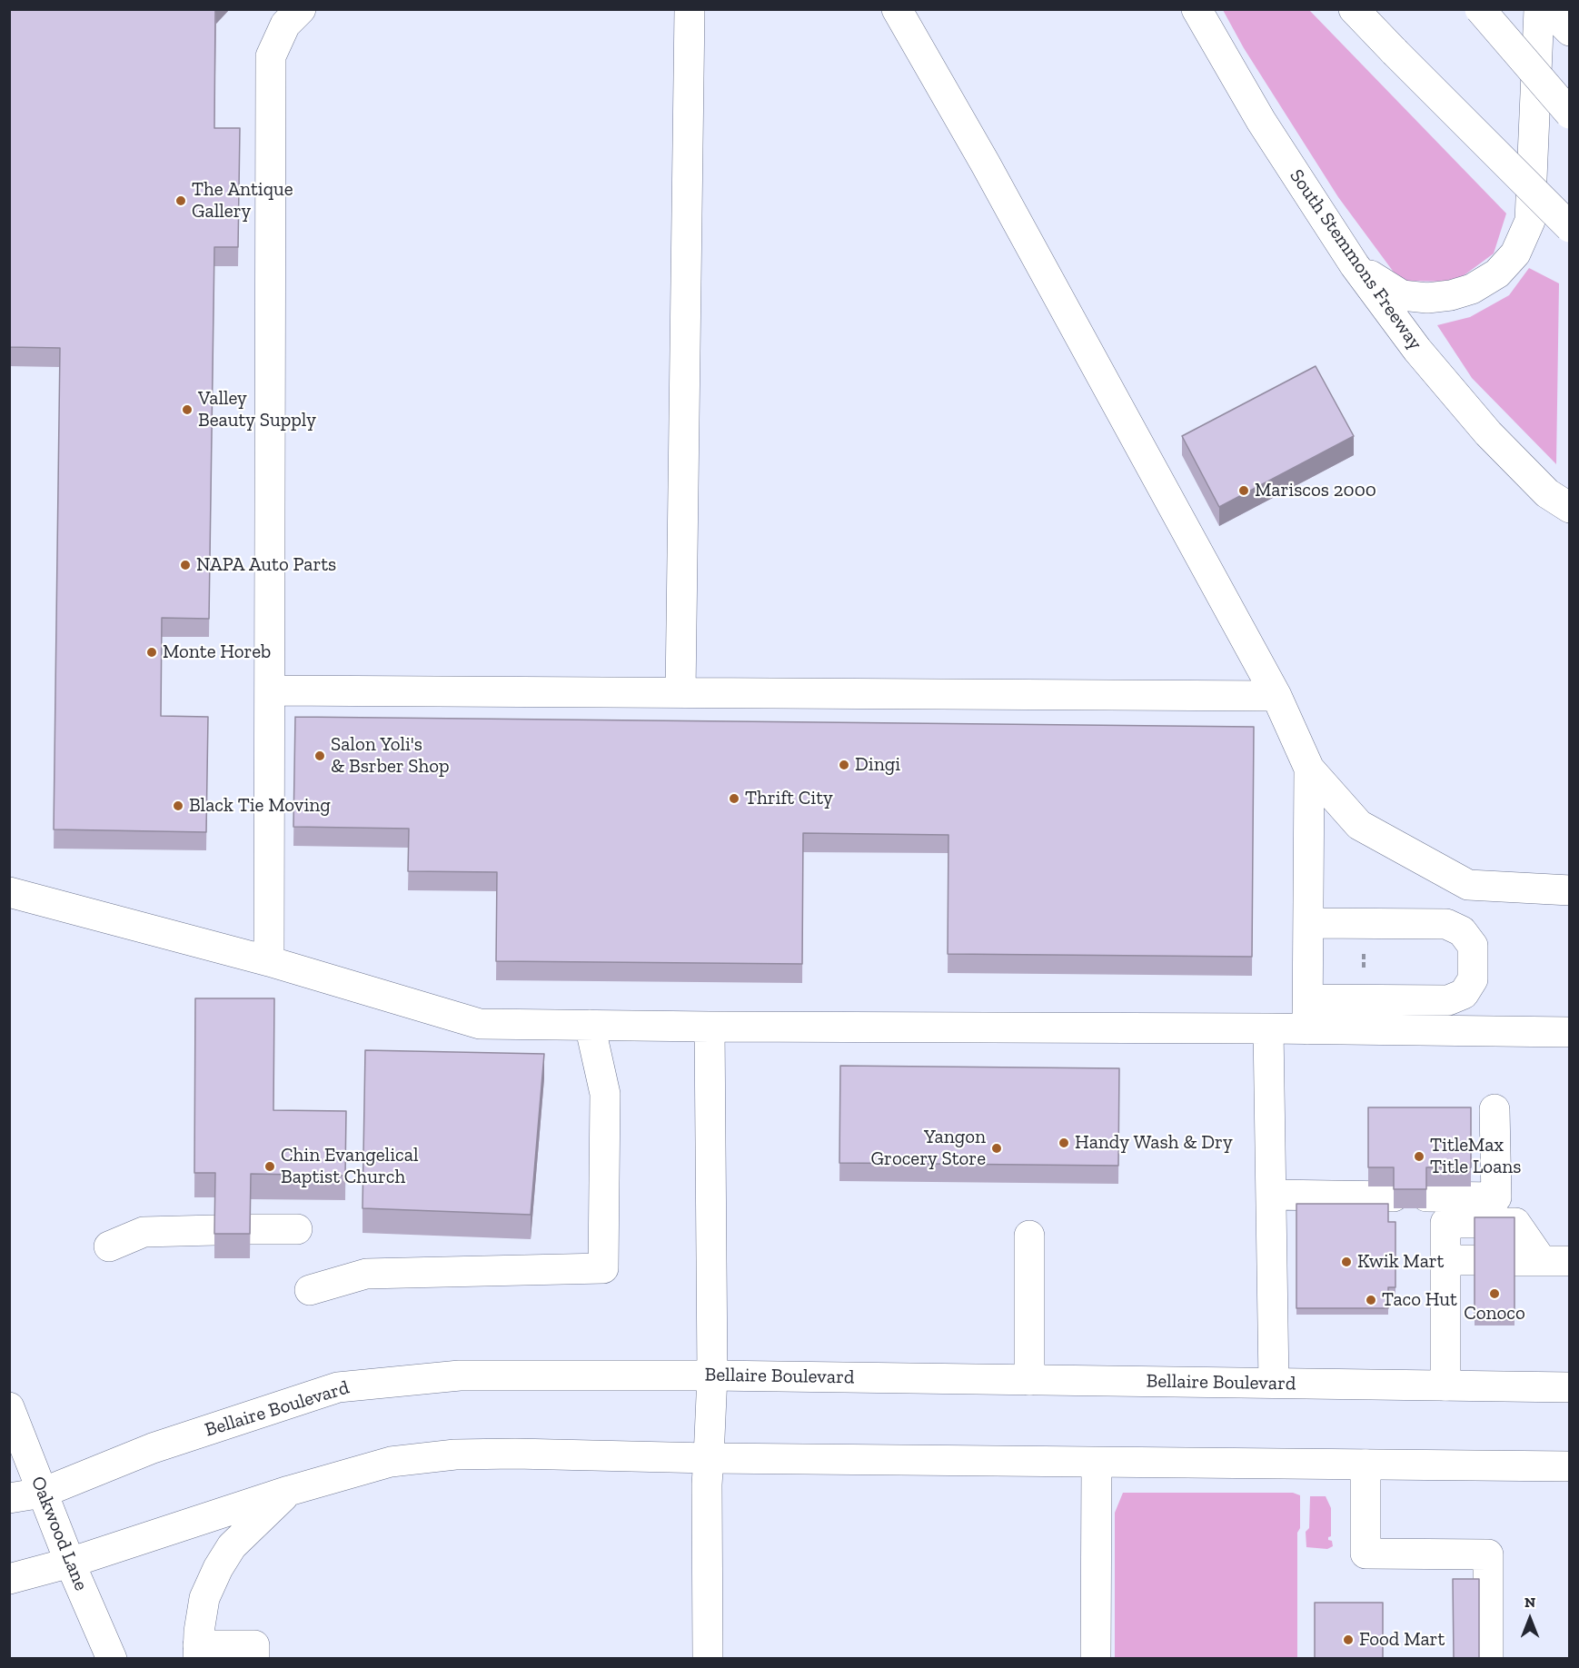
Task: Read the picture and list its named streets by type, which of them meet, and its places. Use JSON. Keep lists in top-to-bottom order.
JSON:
{
  "streets": {
    "main road": ["South Stemmons Freeway", "Bellaire Boulevard", "Oakwood Lane"]
  },
  "crossings": [
    ["Bellaire Boulevard", "Oakwood Lane"]
  ],
  "places": [
    "The Antique Gallery",
    "Valley Beauty Supply",
    "Mariscos 2000",
    "NAPA Auto Parts",
    "Monte Horeb",
    "Salon Yoli's & Bsrber Shop",
    "Dingi",
    "Thrift City",
    "Black Tie Moving",
    "Handy Wash & Dry",
    "Yangon Grocery Store",
    "TitleMax Title Loans",
    "Chin Evangelical Baptist Church",
    "Kwik Mart",
    "Conoco",
    "Taco Hut",
    "Food Mart"
  ],
  "north": "top"
}
